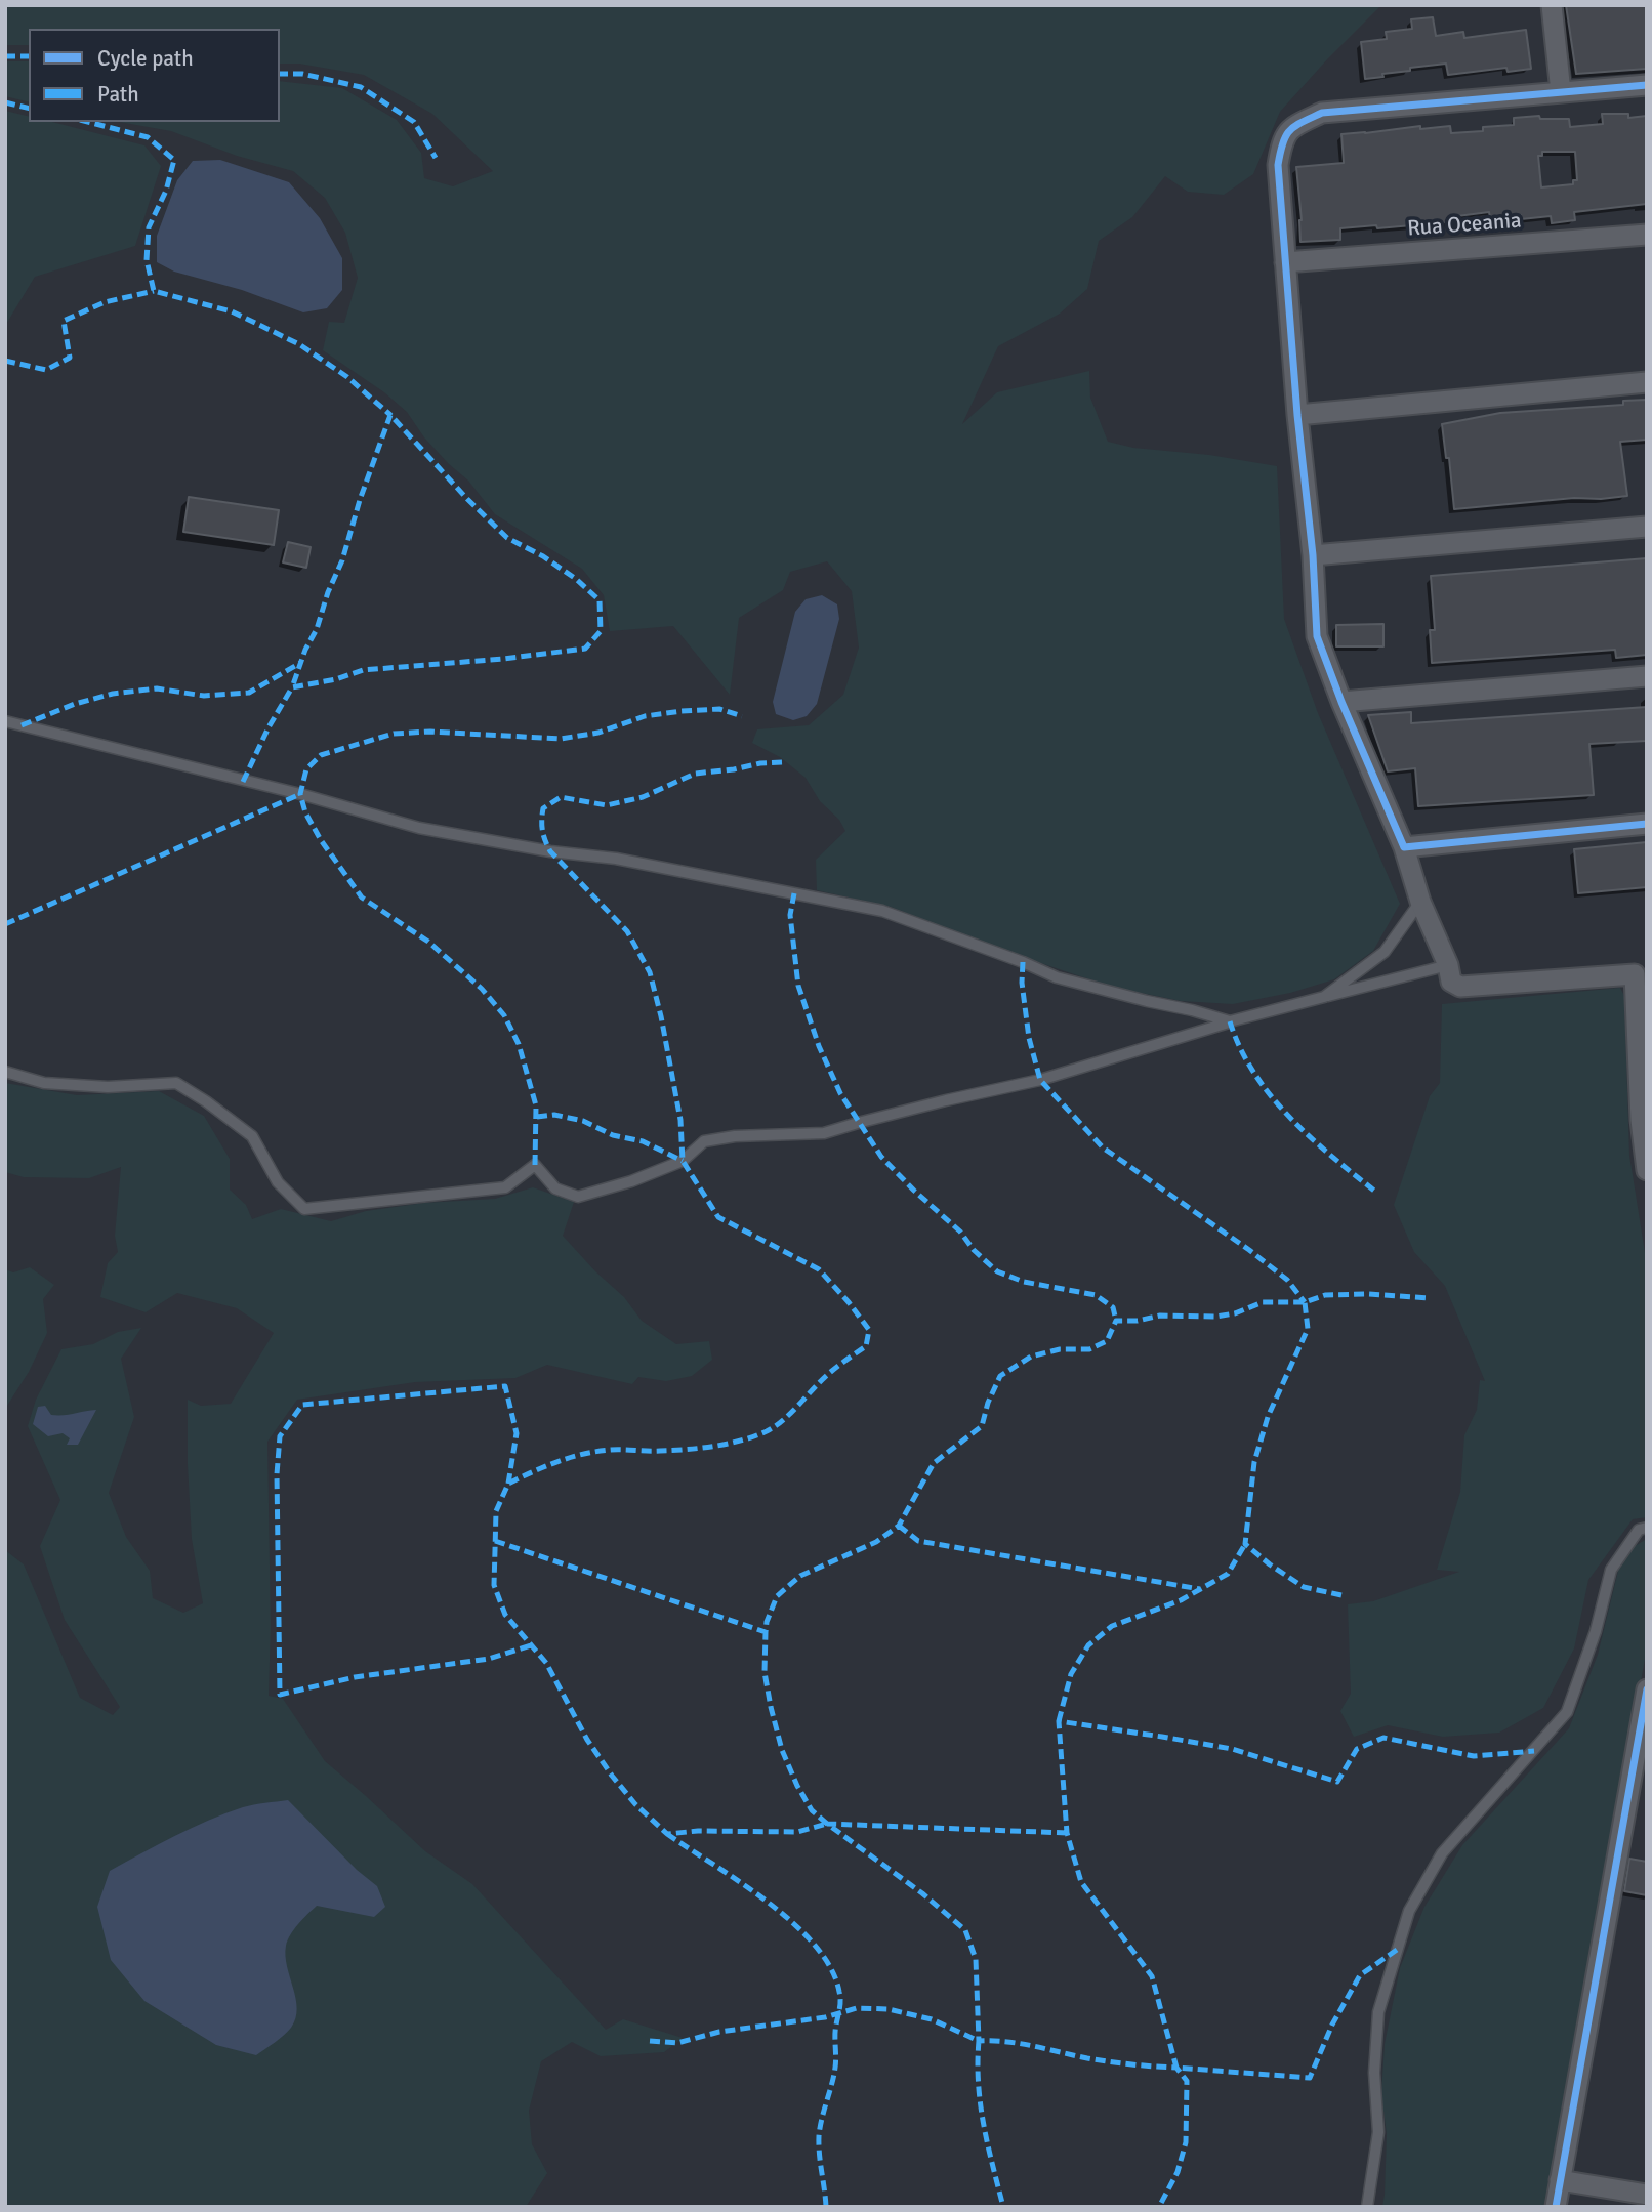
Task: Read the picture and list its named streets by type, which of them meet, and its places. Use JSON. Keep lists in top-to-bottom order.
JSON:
{
  "streets": {
    "street": ["Rua Oceania"]
  },
  "legend": ["Cycle path", "Path"]
}
